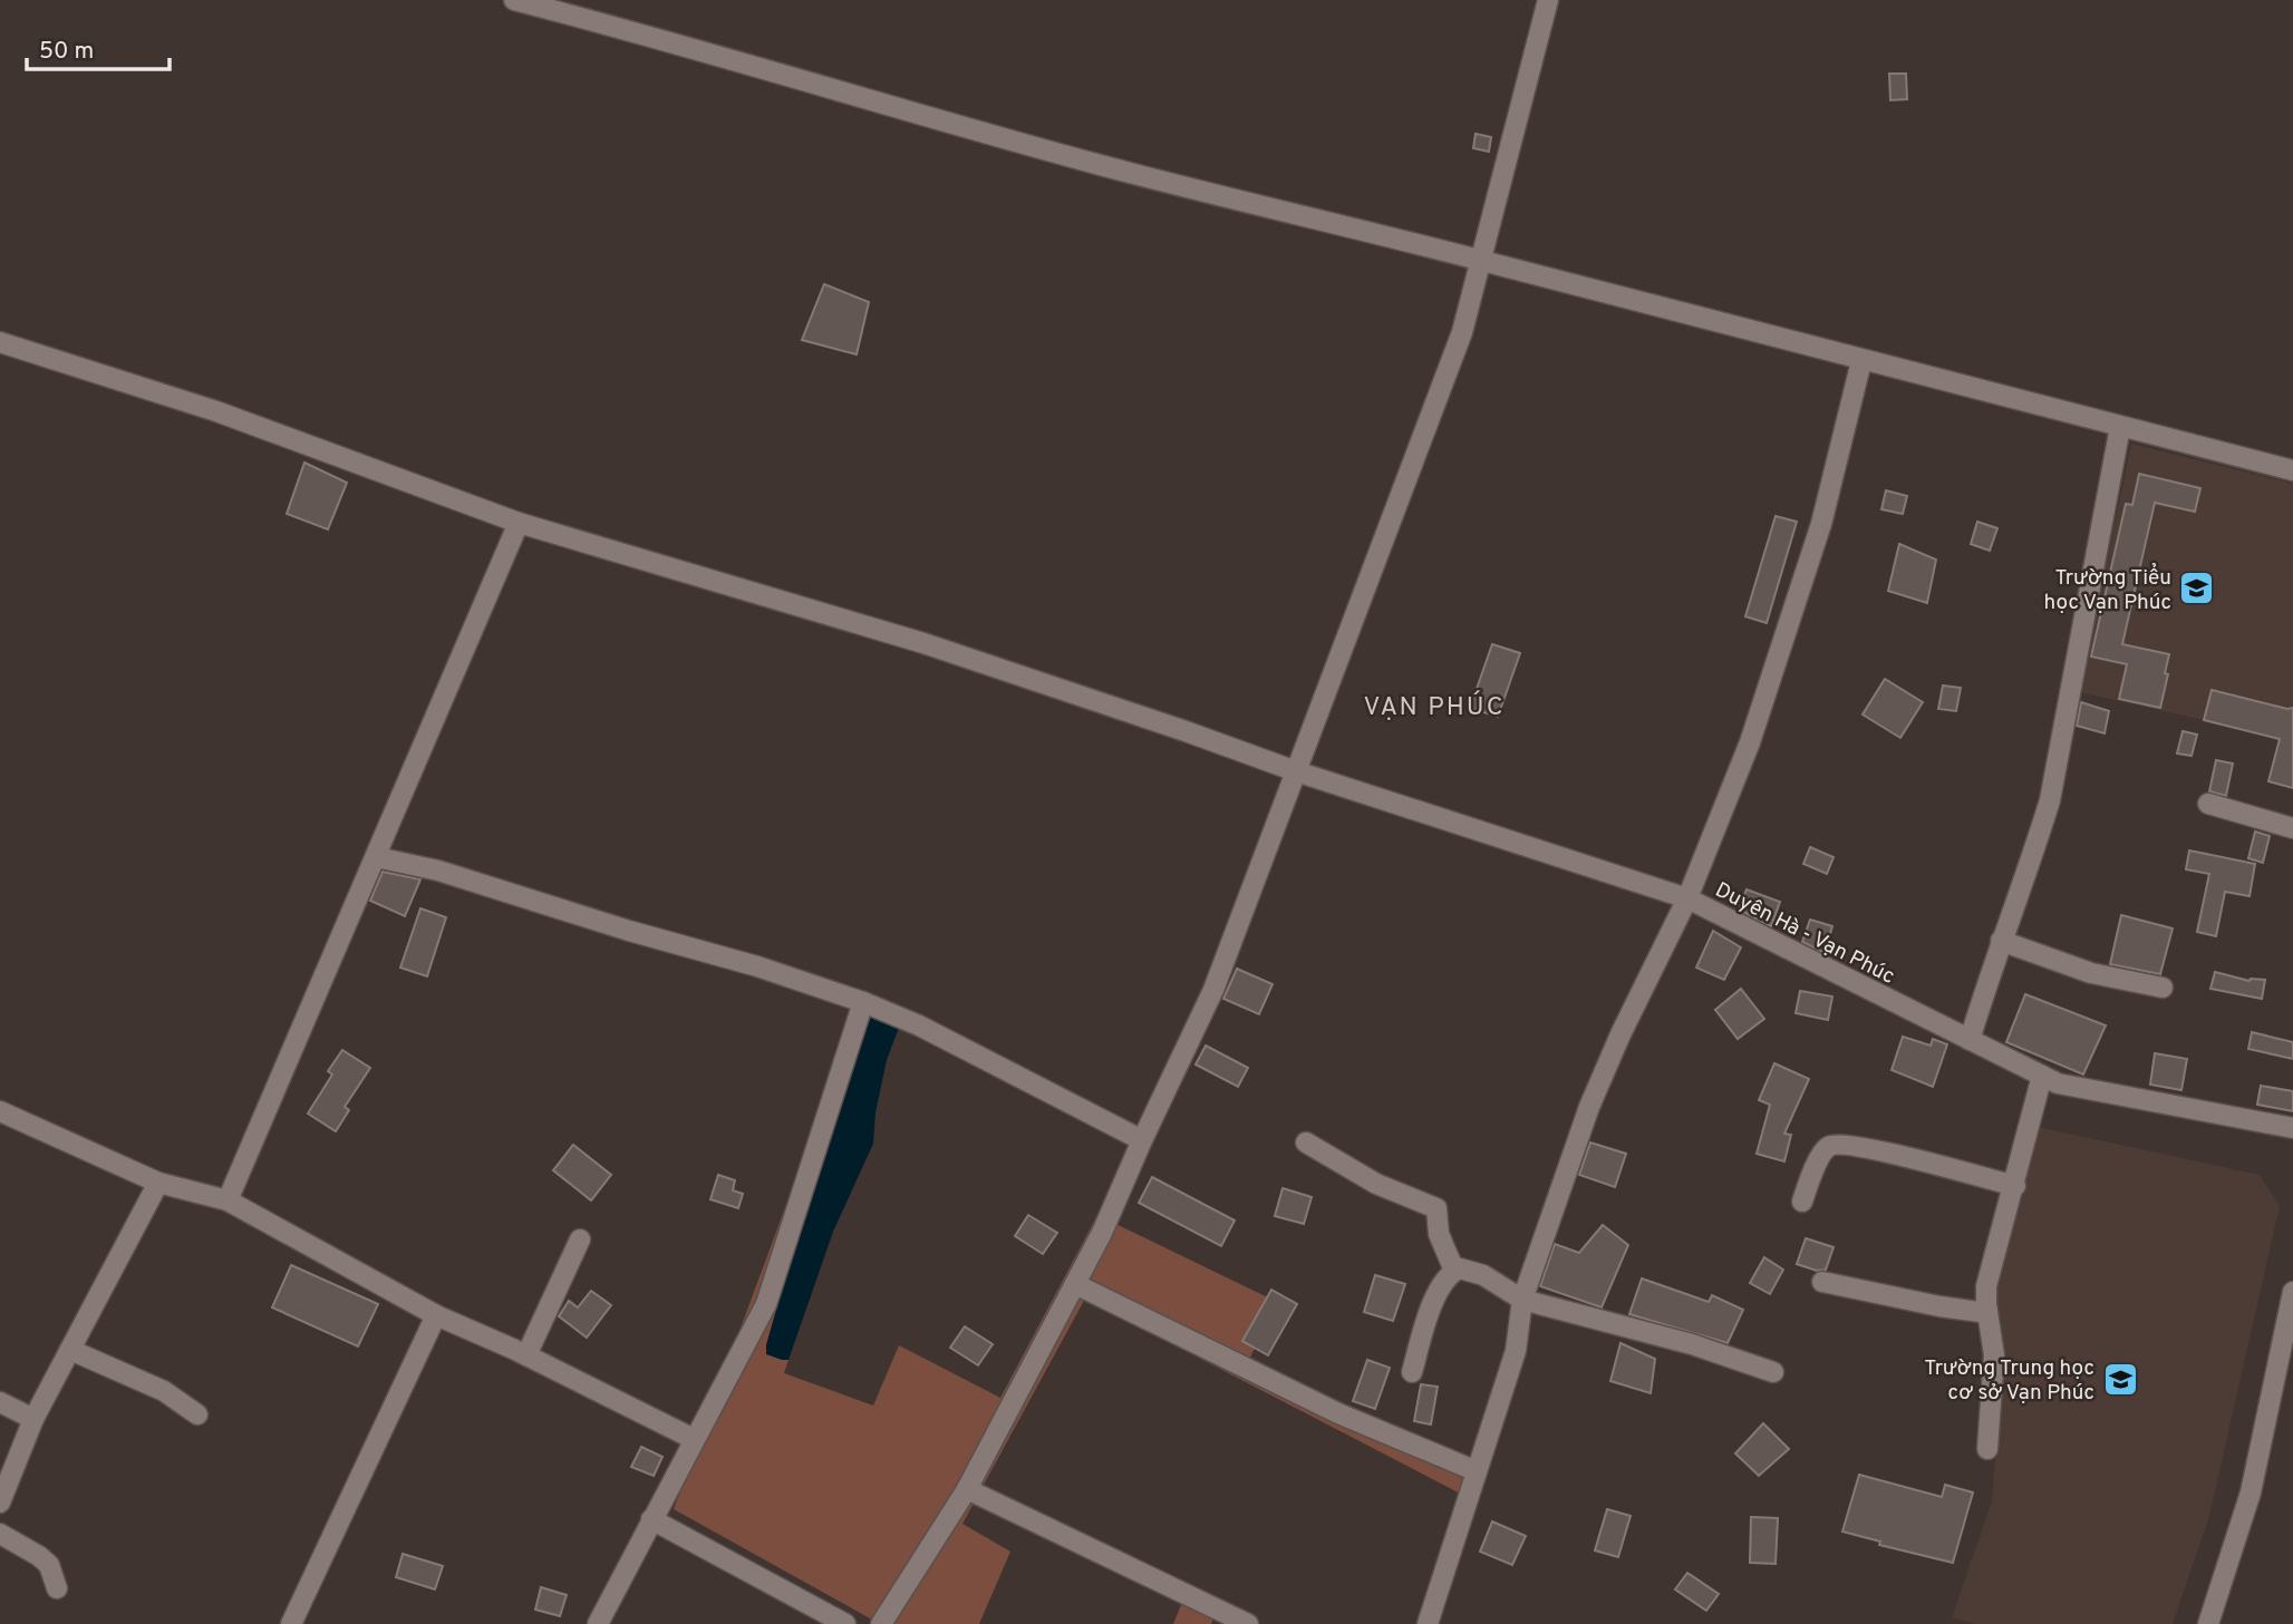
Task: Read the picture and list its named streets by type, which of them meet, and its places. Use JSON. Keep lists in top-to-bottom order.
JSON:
{
  "streets": {
    "street": ["Duyên Hà - Vạn Phúc"]
  },
  "districts": ["VẠN PHÚC"],
  "places": {
    "school or university": ["Trường Tiểu học Vạn Phúc", "Trường Trung học cơ sở Vạn Phúc"]
  },
  "scale_bar": "50 m"
}
